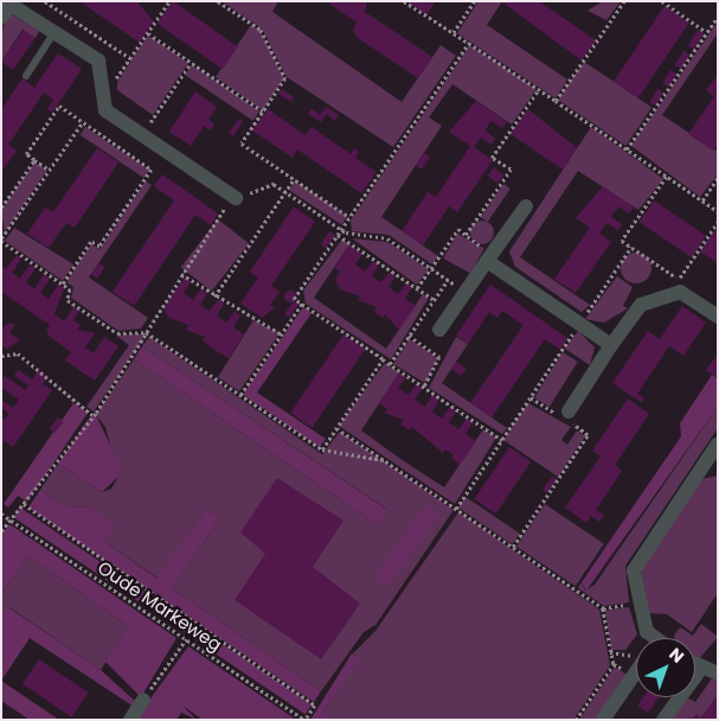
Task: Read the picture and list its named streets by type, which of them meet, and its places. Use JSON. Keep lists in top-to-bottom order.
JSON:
{
  "streets": {
    "path": ["Oude Markeweg"]
  },
  "north": "top right"
}
